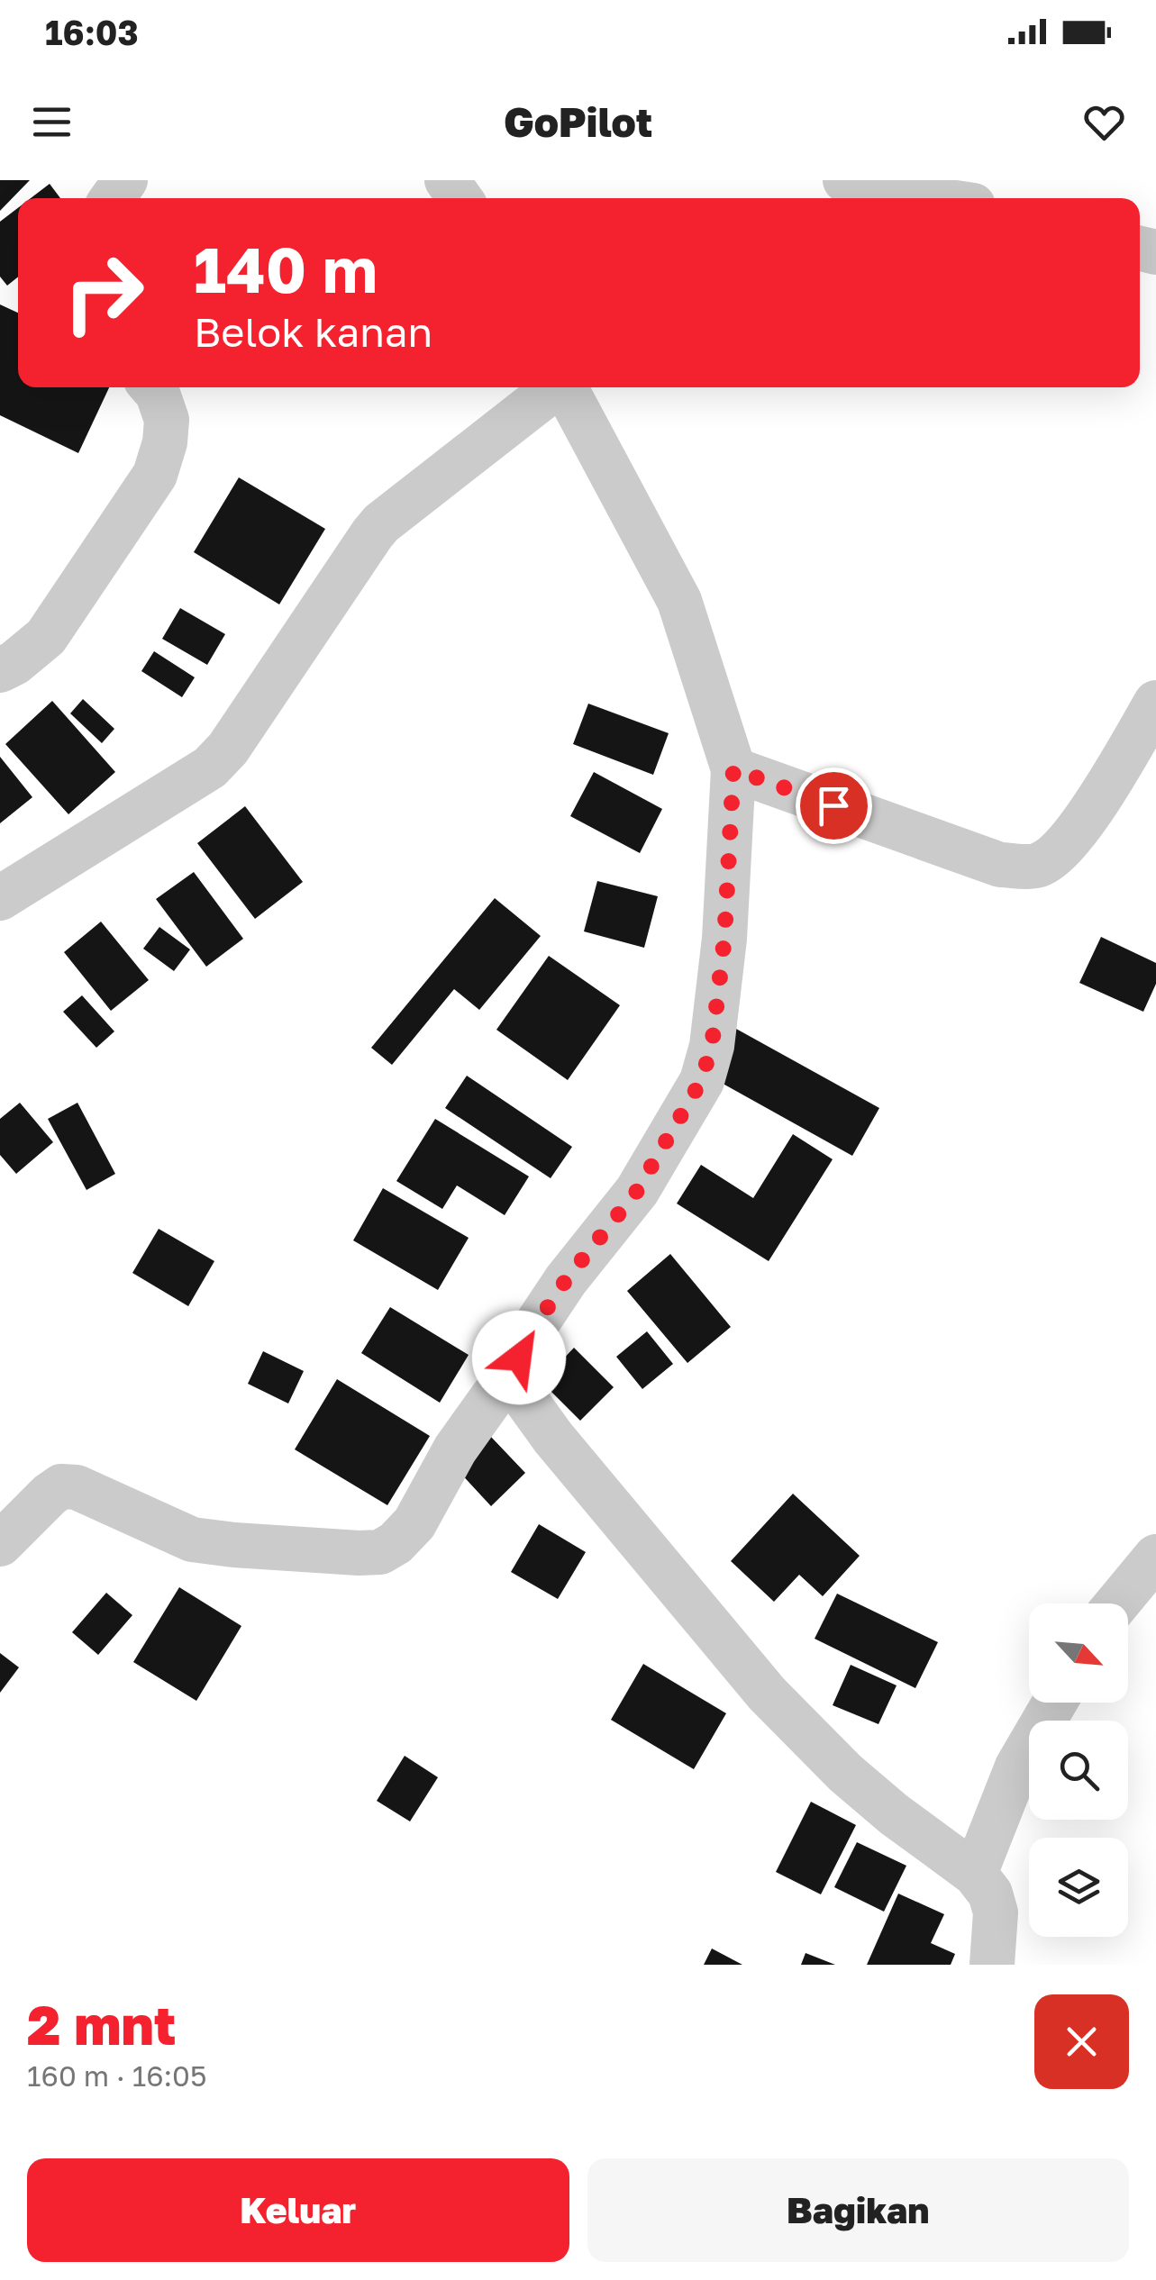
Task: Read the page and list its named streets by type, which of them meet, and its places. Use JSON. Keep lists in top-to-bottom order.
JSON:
{
  "north": "bottom right",
  "page": {
    "status": "16:03",
    "header": "GoPilot",
    "turn": ["140 m", "Belok kanan"],
    "heading": ["2 mnt", "160 m · 16:05"],
    "buttons": ["Keluar", "Bagikan"]
  }
}
